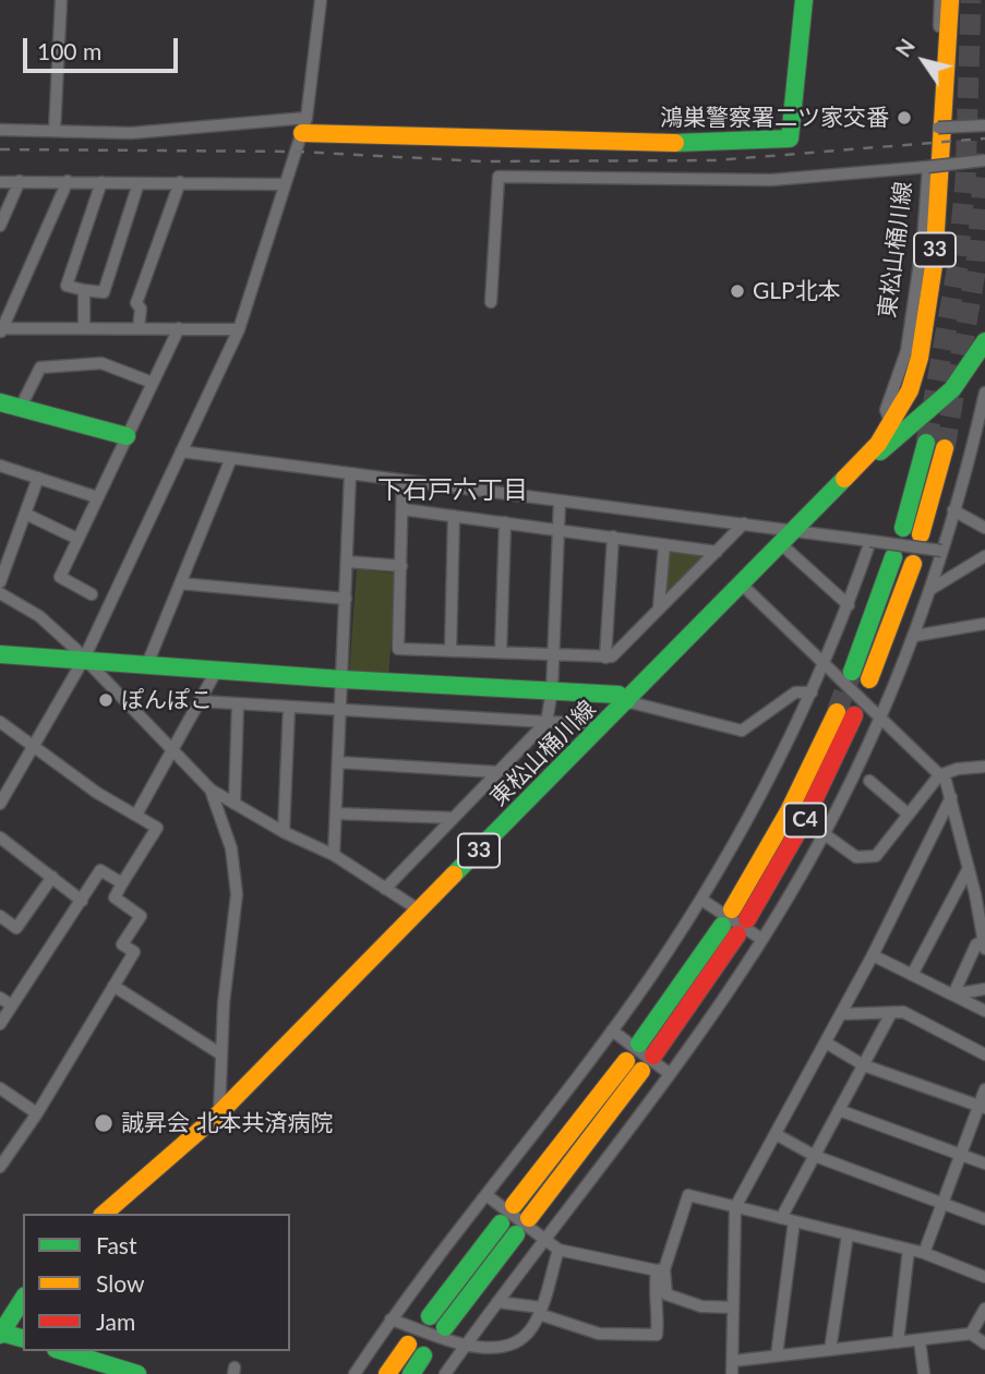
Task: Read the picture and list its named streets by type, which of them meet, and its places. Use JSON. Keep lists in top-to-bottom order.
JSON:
{
  "streets": {
    "main road": ["東松山桶川線", "33", "C4"]
  },
  "districts": ["下石戸六丁目"],
  "places": [
    "鴻巣警察署二ツ家交番",
    "GLP北本",
    "ぽんぽこ",
    "誠昇会 北本共済病院"
  ],
  "legend": ["Fast", "Slow", "Jam"],
  "scale_bar": "100 m",
  "north": "top left"
}
